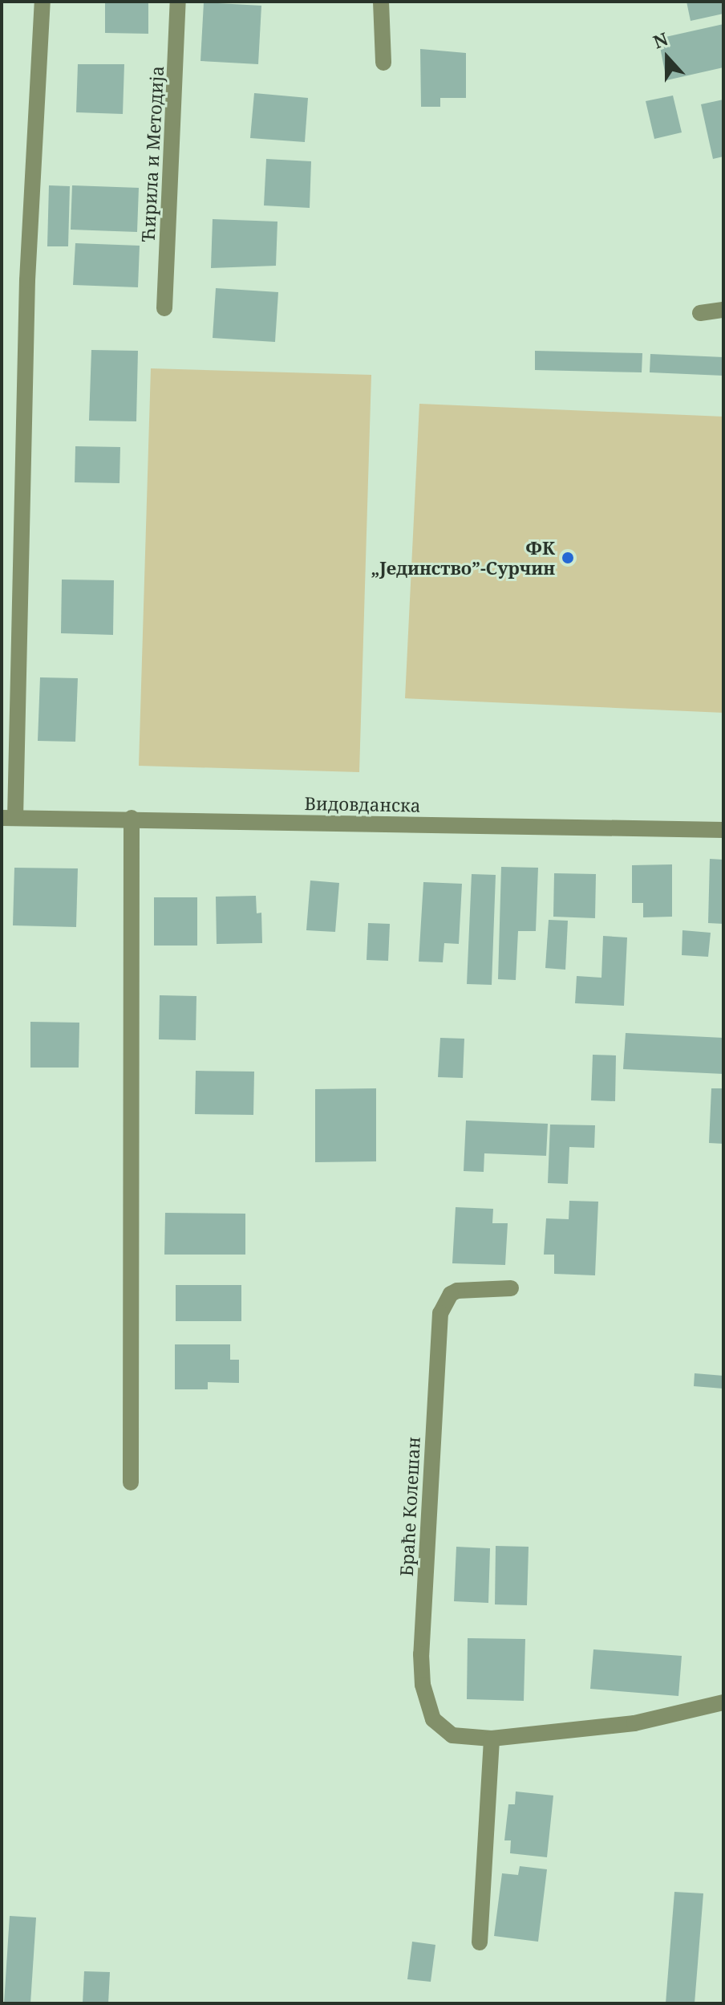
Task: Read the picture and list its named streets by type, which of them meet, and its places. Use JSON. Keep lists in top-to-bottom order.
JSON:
{
  "streets": {
    "street": ["Ћирила и Методија", "Видовданска", "Браће Колешан"]
  },
  "places": ["ФК „Јединство”-Сурчин"],
  "north": "top"
}
